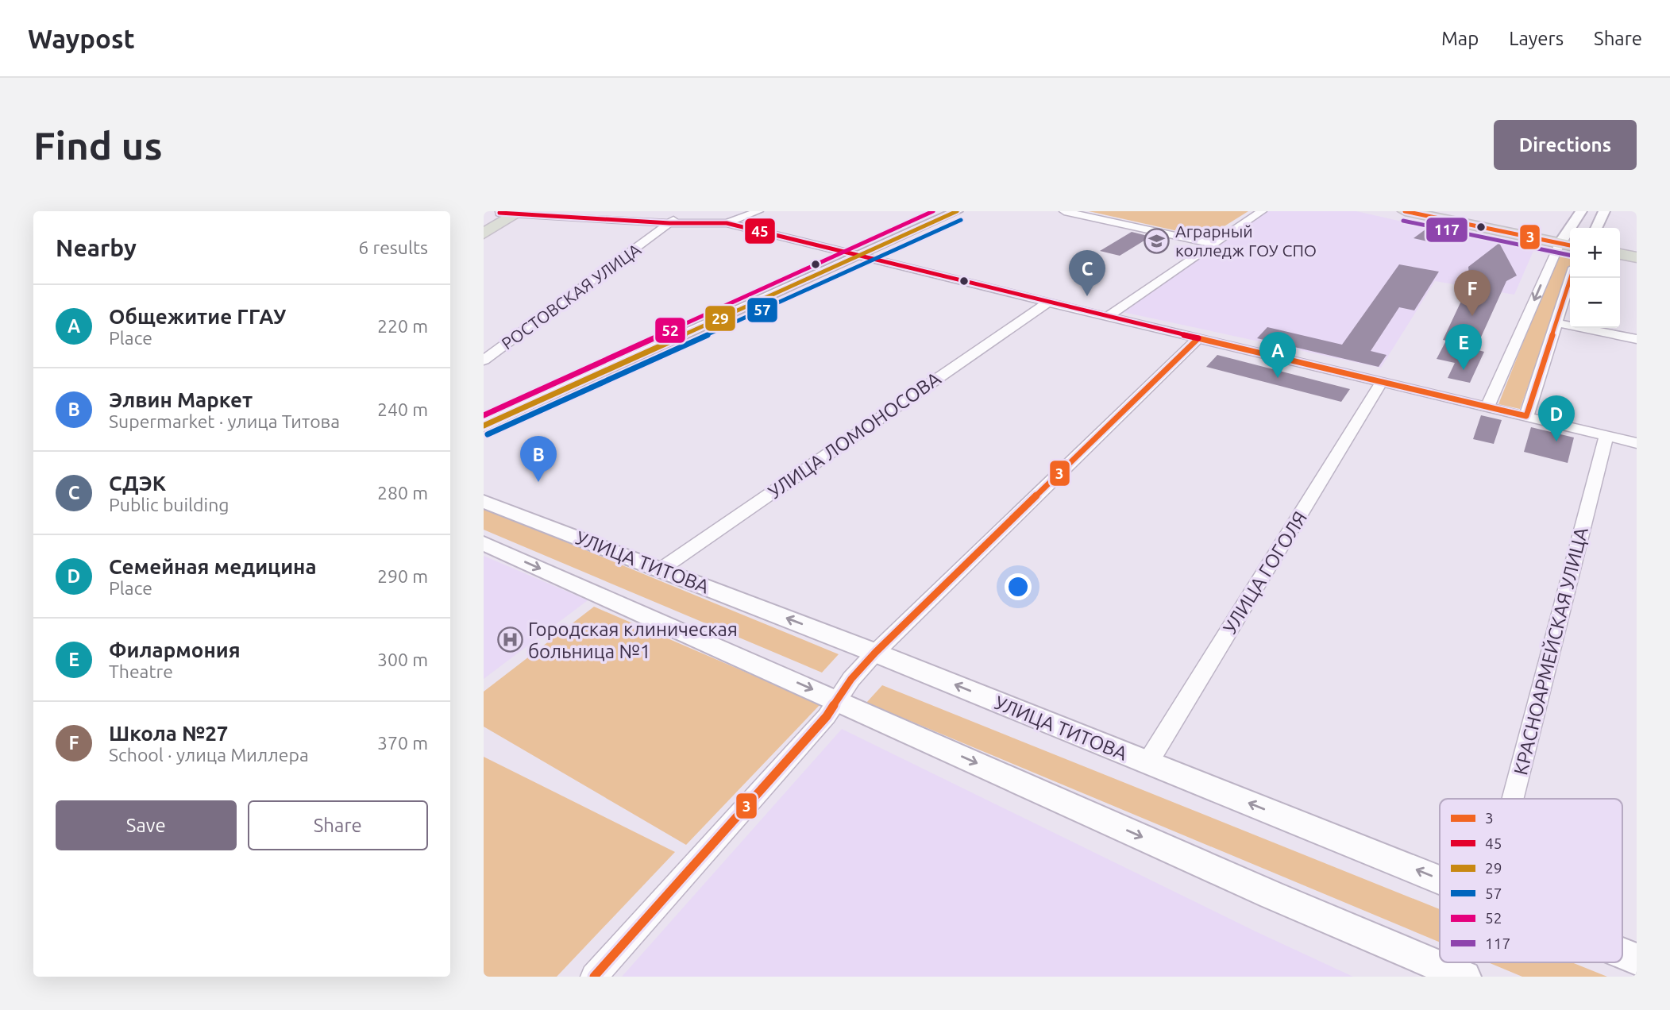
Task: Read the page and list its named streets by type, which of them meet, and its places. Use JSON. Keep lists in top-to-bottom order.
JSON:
{
  "streets": {
    "street": [
      "РОСТОВСКАЯ УЛИЦА",
      "УЛИЦА ЛОМОНОСОВА",
      "УЛИЦА ТИТОВА",
      "УЛИЦА ГОГОЛЯ",
      "КРАСНОАРМЕЙСКАЯ УЛИЦА"
    ]
  },
  "crossings": [
    ["УЛИЦА ЛОМОНОСОВА", "УЛИЦА ТИТОВА"],
    ["УЛИЦА ТИТОВА", "УЛИЦА ГОГОЛЯ"]
  ],
  "places": {
    "school or university": ["Аграрный колледж ГОУ СПО"],
    "hospital": ["Городская клиническая больница №1"]
  },
  "lines": [
    "transit line 3",
    "transit line 29",
    "transit line 52",
    "transit line 45",
    "transit line 57",
    "transit line 117"
  ],
  "legend": [
    "3",
    "45",
    "29",
    "57",
    "52",
    "117"
  ],
  "page": {
    "header": "Waypost",
    "nav": ["Map", "Layers", "Share"],
    "buttons": [
      "Directions",
      ["Save", "Share"]
    ],
    "title": "Find us",
    "heading": ["Nearby", "6 results"],
    "map_buttons": ["+", "−"],
    "pins": [
      "C",
      "F",
      "E",
      "A",
      "D",
      "B"
    ],
    "list": [
      {
        "mark": "A",
        "name": "Общежитие ГГАУ",
        "note": "Place",
        "value": "220 m"
      },
      {
        "mark": "B",
        "name": "Элвин Маркет",
        "note": "Supermarket · улица Титова",
        "value": "240 m"
      },
      {
        "mark": "C",
        "name": "СДЭК",
        "note": "Public building",
        "value": "280 m"
      },
      {
        "mark": "D",
        "name": "Семейная медицина",
        "note": "Place",
        "value": "290 m"
      },
      {
        "mark": "E",
        "name": "Филармония",
        "note": "Theatre",
        "value": "300 m"
      },
      {
        "mark": "F",
        "name": "Школа №27",
        "note": "School · улица Миллера",
        "value": "370 m"
      }
    ]
  }
}
